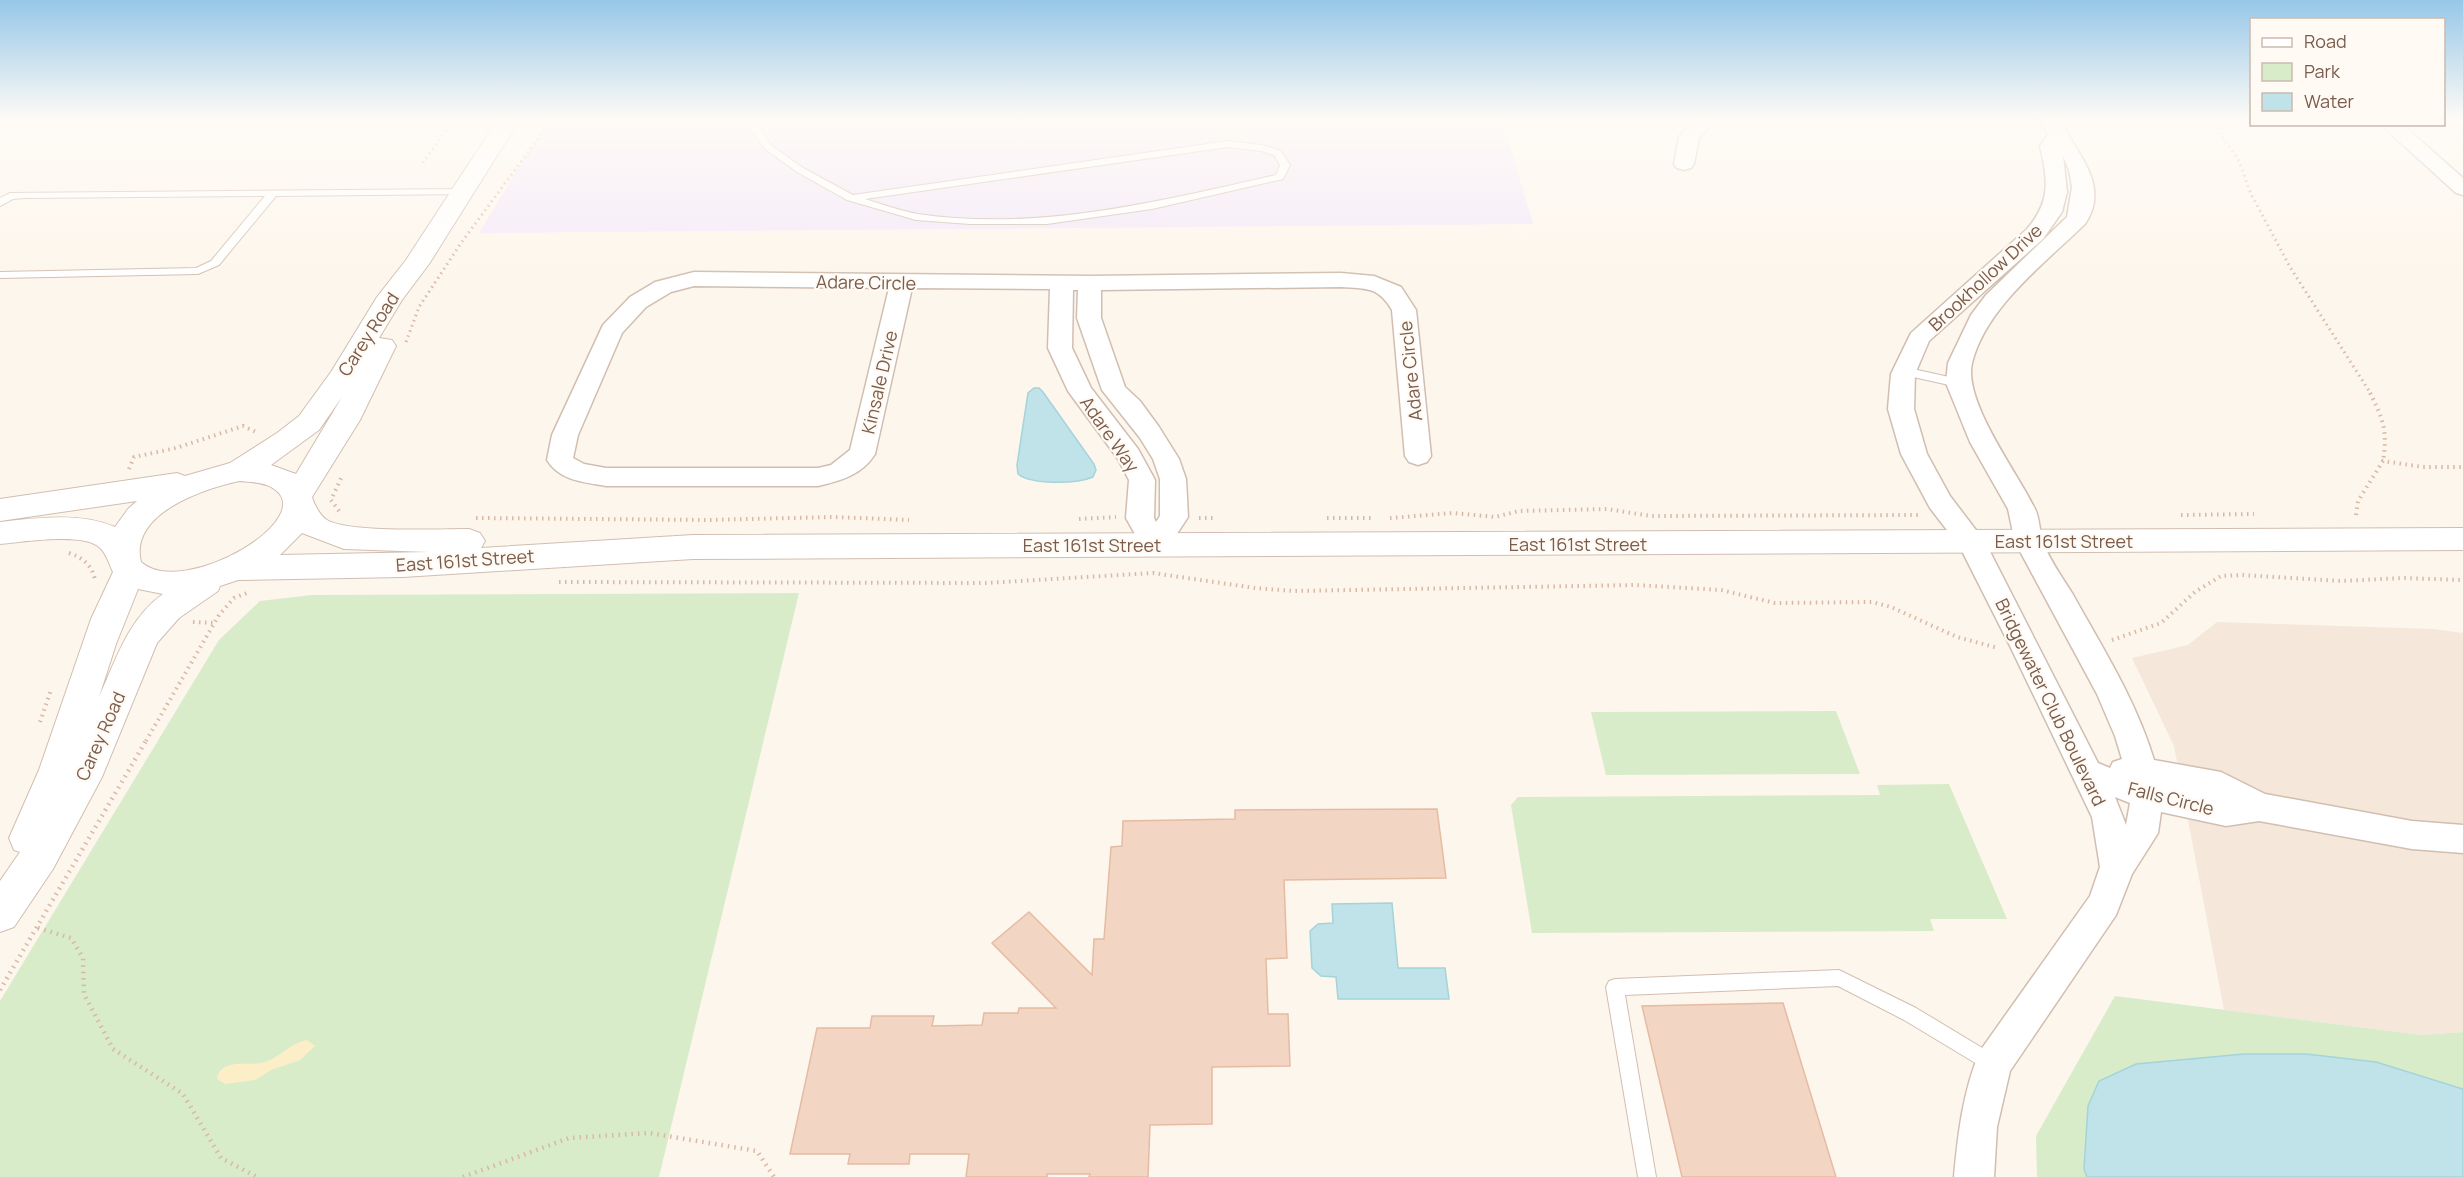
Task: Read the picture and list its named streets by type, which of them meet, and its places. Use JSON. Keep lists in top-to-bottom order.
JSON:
{
  "streets": {
    "street": [
      "Brookhollow Drive",
      "Adare Circle",
      "Carey Road",
      "Kinsale Drive",
      "Adare Way",
      "East 161st Street",
      "Bridgewater Club Boulevard",
      "Falls Circle"
    ]
  },
  "crossings": [
    ["Brookhollow Drive", "East 161st Street"],
    ["Brookhollow Drive", "Bridgewater Club Boulevard"],
    ["Adare Circle", "Kinsale Drive"],
    ["Adare Circle", "Adare Way"],
    ["Carey Road", "East 161st Street"],
    ["Adare Way", "East 161st Street"],
    ["East 161st Street", "Bridgewater Club Boulevard"],
    ["Bridgewater Club Boulevard", "Falls Circle"]
  ],
  "legend": ["Road", "Park", "Water"]
}
